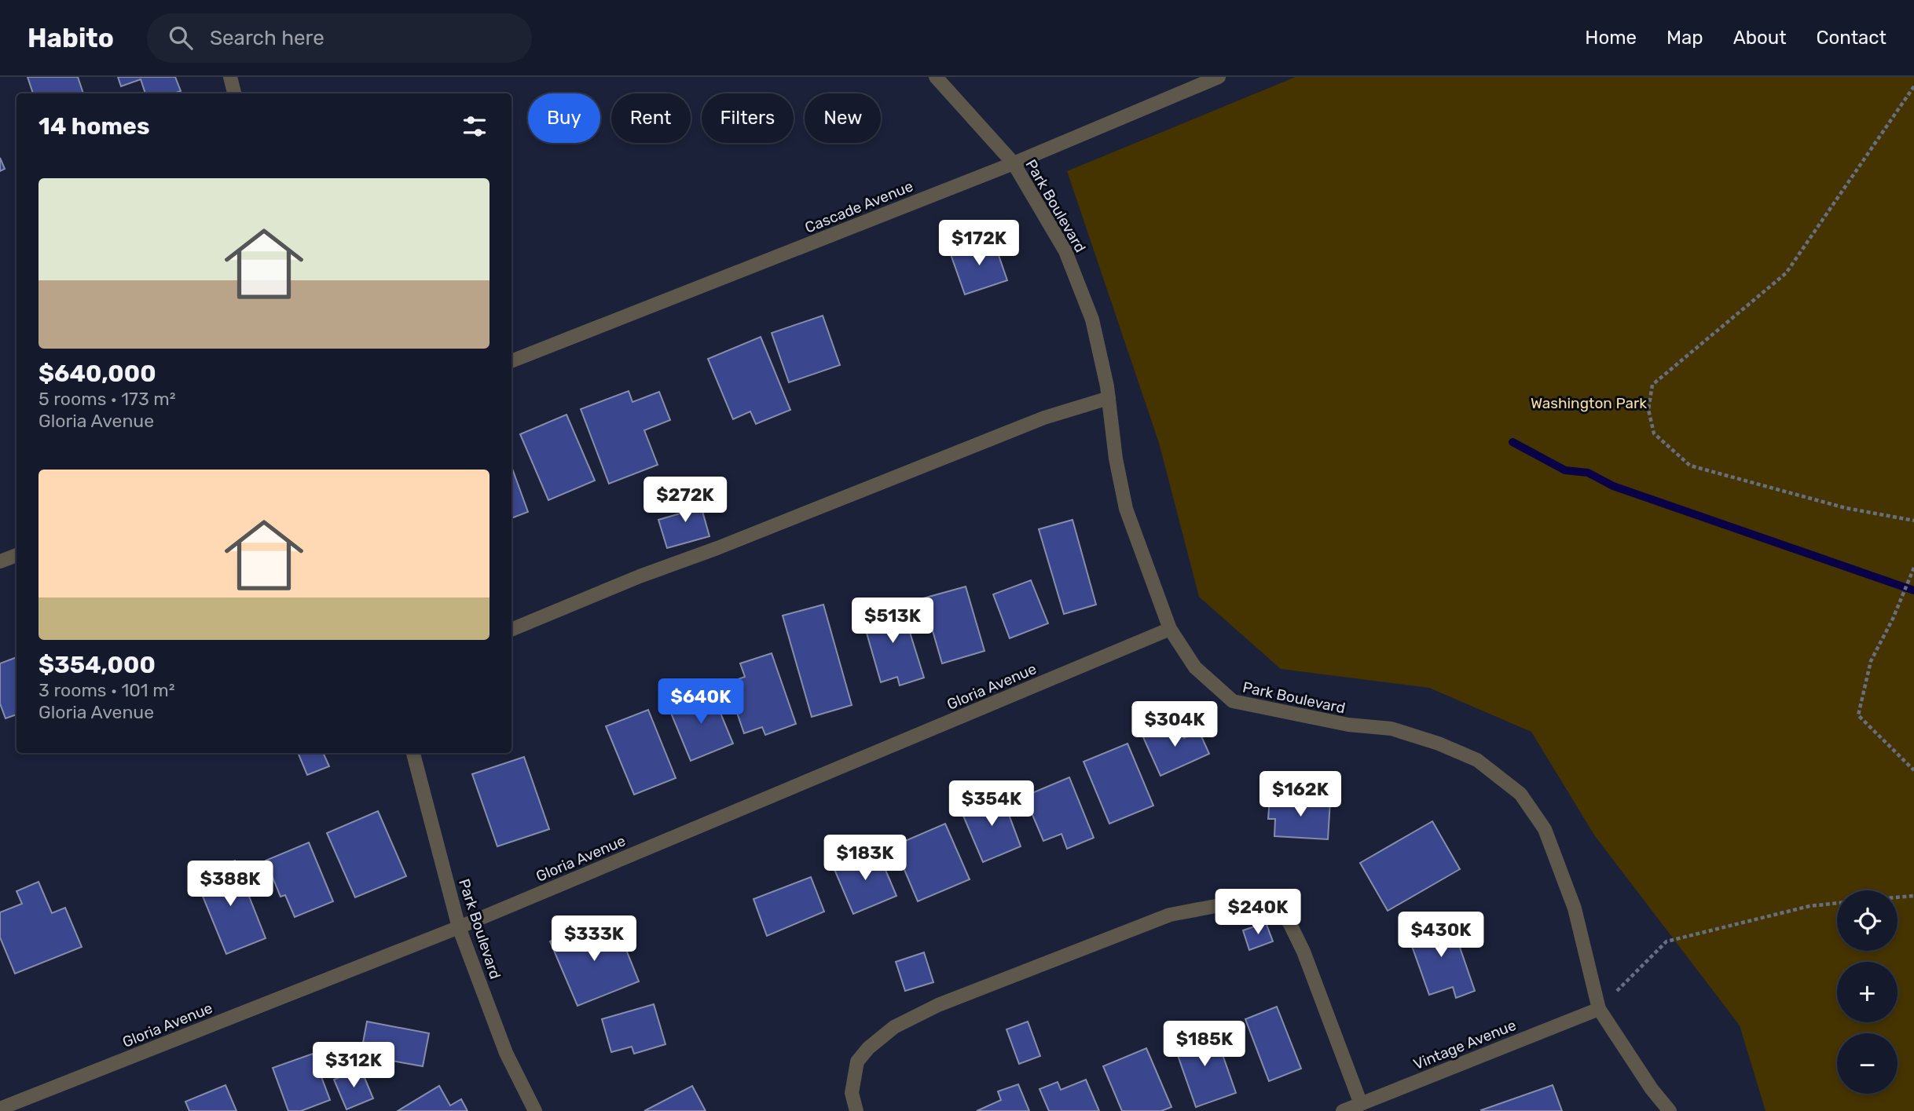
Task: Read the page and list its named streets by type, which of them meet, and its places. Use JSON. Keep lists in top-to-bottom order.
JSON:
{
  "streets": {
    "street": [
      "Park Boulevard",
      "Cascade Avenue",
      "Gloria Avenue",
      "Vintage Avenue"
    ]
  },
  "crossings": [
    ["Park Boulevard", "Cascade Avenue"],
    ["Park Boulevard", "Gloria Avenue"],
    ["Park Boulevard", "Vintage Avenue"]
  ],
  "parks": ["Washington Park"],
  "page": {
    "header": "Habito",
    "search": "Search here",
    "nav": [
      "Home",
      "Map",
      "About",
      "Contact"
    ],
    "chip": [
      "Buy",
      "Rent",
      "Filters",
      "New"
    ],
    "heading": "14 homes",
    "list": [
      {
        "name": "$640,000",
        "note": "5 rooms · 173 m² · Gloria Avenue"
      },
      {
        "name": "$354,000",
        "note": "3 rooms · 101 m² · Gloria Avenue"
      }
    ],
    "price": [
      "$172K",
      "$272K",
      "$513K",
      "$640K",
      "$304K",
      "$162K",
      "$354K",
      "$183K",
      "$388K",
      "$240K",
      "$430K",
      "$333K",
      "$185K",
      "$312K"
    ],
    "map_buttons": ["+", "−"]
  }
}
